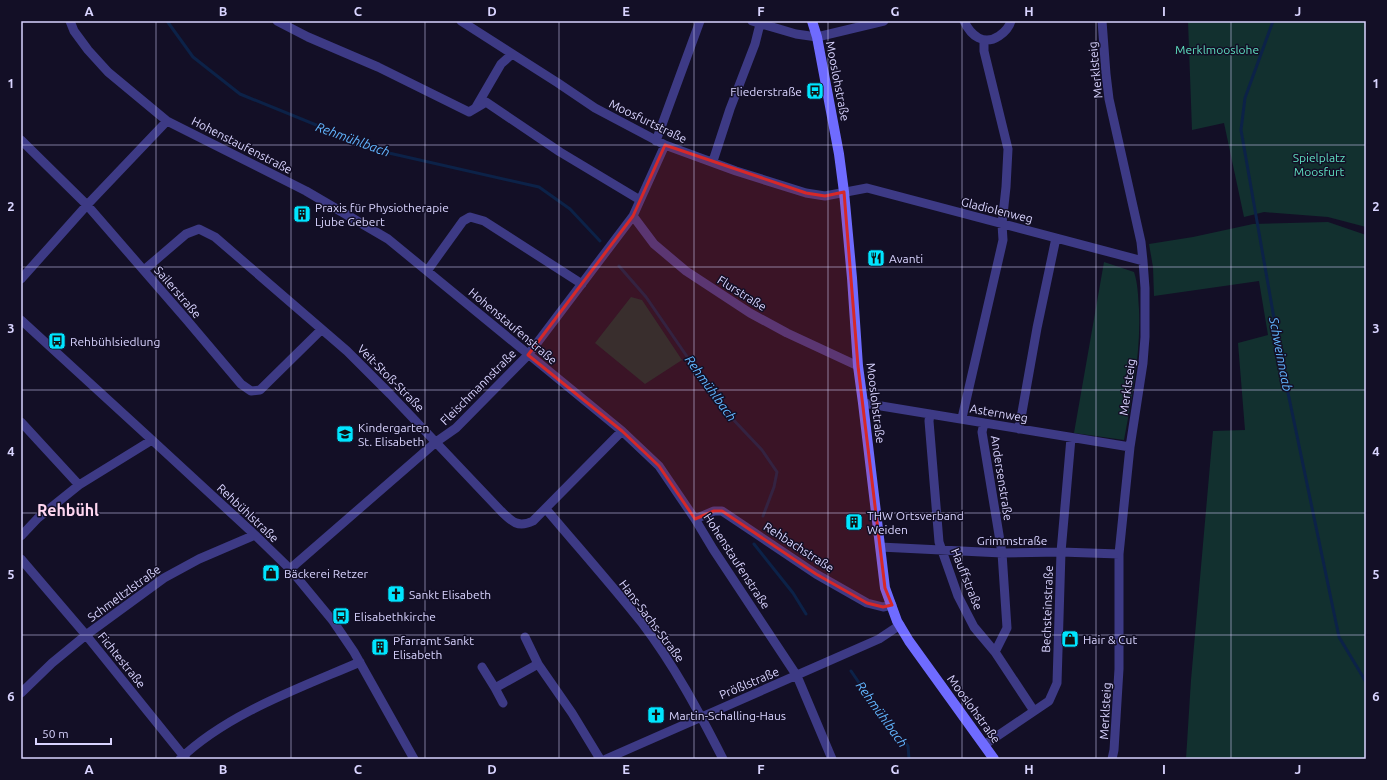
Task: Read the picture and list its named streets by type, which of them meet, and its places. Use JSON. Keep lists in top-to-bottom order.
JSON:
{
  "streets": {
    "street": [
      "Merklsteig",
      "Mooslohstraße",
      "Moosfurtstraße",
      "Hohenstaufenstraße",
      "Gladiolenweg",
      "Sailerstraße",
      "Flurstraße",
      "Veit-Stoß-Straße",
      "Fleischmannstraße",
      "Asternweg",
      "Andersenstraße",
      "Rehbühlstraße",
      "Grimmstraße",
      "Rehbachstraße",
      "Hauffstraße",
      "Schmeltzlstraße",
      "Bechsteinstraße",
      "Hans-Sachs-Straße",
      "Fichtestraße",
      "Prößlstraße"
    ]
  },
  "crossings": [
    ["Merklsteig", "Gladiolenweg"],
    ["Merklsteig", "Asternweg"],
    ["Merklsteig", "Grimmstraße"],
    ["Mooslohstraße", "Moosfurtstraße"],
    ["Mooslohstraße", "Gladiolenweg"],
    ["Mooslohstraße", "Flurstraße"],
    ["Mooslohstraße", "Asternweg"],
    ["Mooslohstraße", "Grimmstraße"],
    ["Mooslohstraße", "Rehbachstraße"],
    ["Mooslohstraße", "Bechsteinstraße"],
    ["Mooslohstraße", "Prößlstraße"],
    ["Moosfurtstraße", "Gladiolenweg"],
    ["Moosfurtstraße", "Fleischmannstraße"],
    ["Hohenstaufenstraße", "Veit-Stoß-Straße"],
    ["Hohenstaufenstraße", "Fleischmannstraße"],
    ["Hohenstaufenstraße", "Rehbachstraße"],
    ["Hohenstaufenstraße", "Prößlstraße"],
    ["Sailerstraße", "Veit-Stoß-Straße"],
    ["Flurstraße", "Fleischmannstraße"],
    ["Veit-Stoß-Straße", "Fleischmannstraße"],
    ["Veit-Stoß-Straße", "Hans-Sachs-Straße"],
    ["Fleischmannstraße", "Rehbühlstraße"],
    ["Asternweg", "Andersenstraße"],
    ["Asternweg", "Hauffstraße"],
    ["Asternweg", "Bechsteinstraße"],
    ["Andersenstraße", "Grimmstraße"],
    ["Andersenstraße", "Hauffstraße"],
    ["Rehbühlstraße", "Schmeltzlstraße"],
    ["Grimmstraße", "Hauffstraße"],
    ["Grimmstraße", "Bechsteinstraße"],
    ["Hauffstraße", "Bechsteinstraße"],
    ["Schmeltzlstraße", "Fichtestraße"],
    ["Hans-Sachs-Straße", "Prößlstraße"]
  ],
  "districts": ["Rehbühl"],
  "water": ["Rehmühlbach", "Schweinnaab"],
  "parks": ["Merklmooslohe", "Spielplatz Moosfurt"],
  "places": {
    "bus stop": ["Fliederstraße", "Rehbühlsiedlung", "Elisabethkirche"],
    "building": ["Praxis für Physiotherapie Ljube Gebert", "THW Ortsverband Weiden", "Pfarramt Sankt Elisabeth"],
    "restaurant": ["Avanti"],
    "school or university": ["Kindergarten St. Elisabeth"],
    "shop": ["Bäckerei Retzer", "Hair & Cut"],
    "church": ["Sankt Elisabeth", "Martin-Schalling-Haus"]
  },
  "scale_bar": "50 m",
  "grid": {
    "columns": [
      "A",
      "B",
      "C",
      "D",
      "E",
      "F",
      "G",
      "H",
      "I",
      "J"
    ],
    "rows": [
      "1",
      "2",
      "3",
      "4",
      "5",
      "6"
    ]
  }
}
